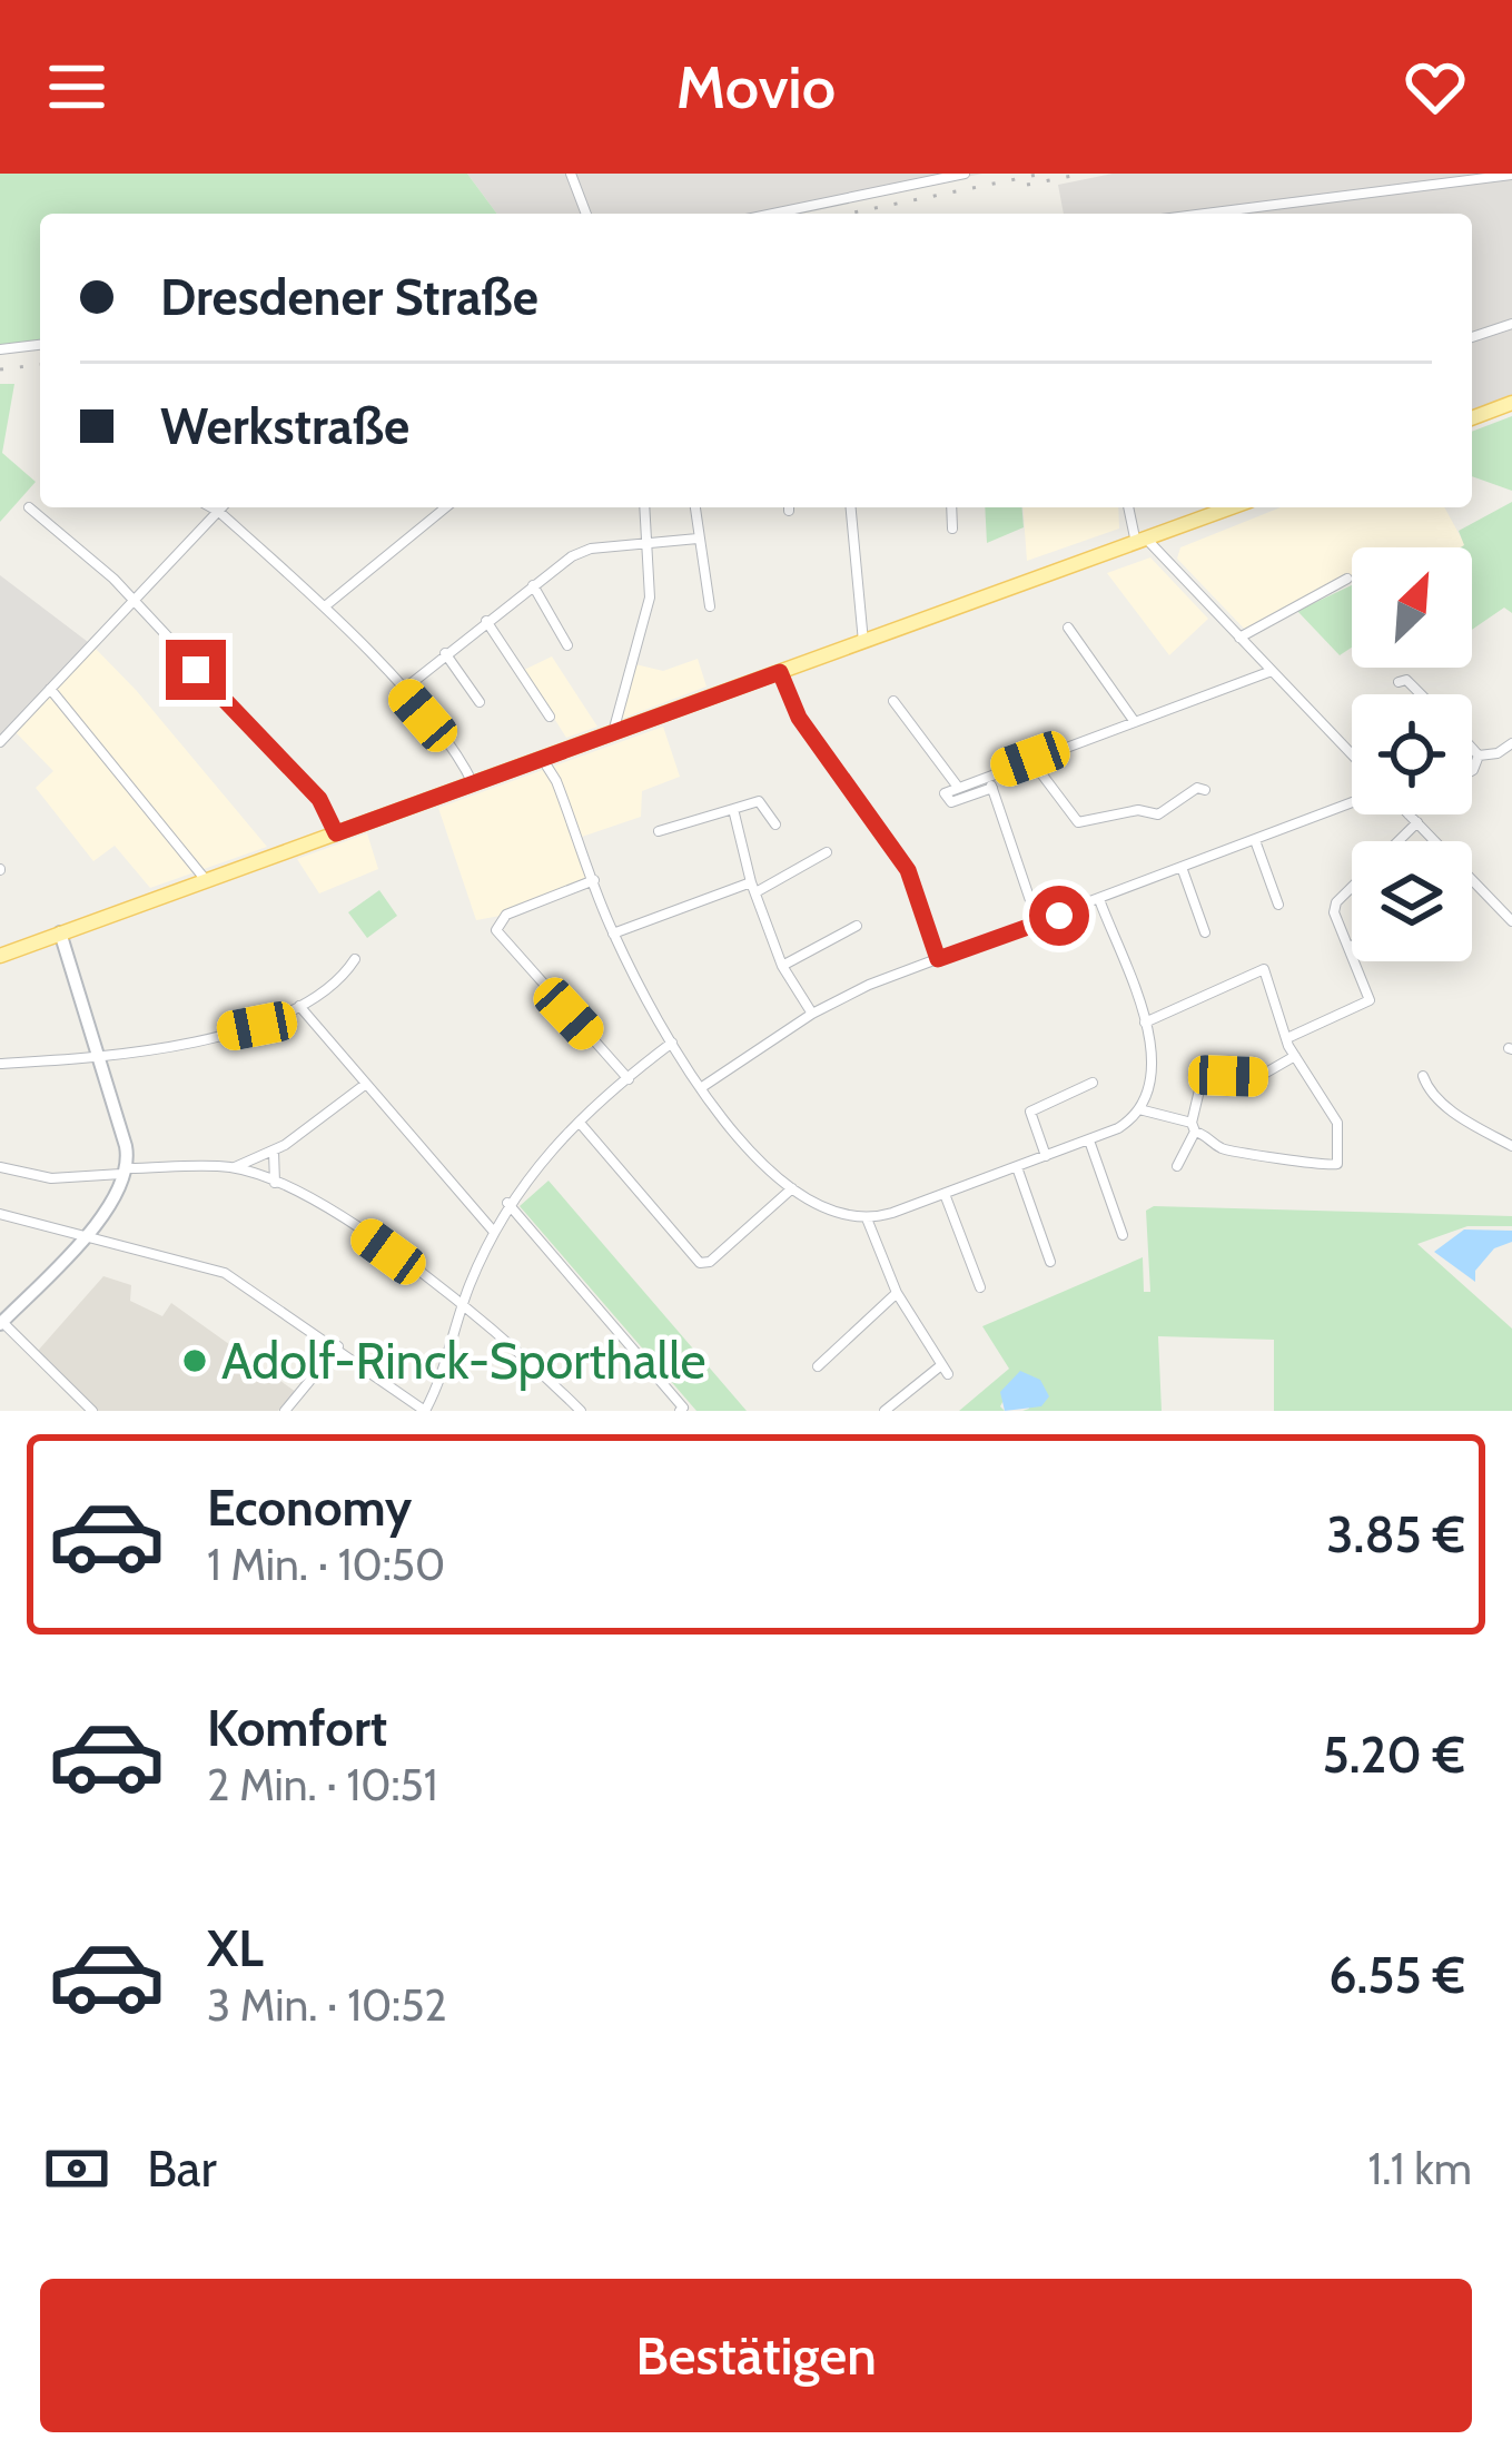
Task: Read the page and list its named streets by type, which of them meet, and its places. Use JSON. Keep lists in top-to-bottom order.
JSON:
{
  "places": ["Adolf-Rinck-Sporthalle"],
  "north": "top right",
  "page": {
    "header": "Movio",
    "banner": ["Dresdener Straße", "Werkstraße"],
    "list": [
      {
        "name": "Economy",
        "note": "1 Min. · 10:50",
        "value": "3.85 €"
      },
      {
        "name": "Komfort",
        "note": "2 Min. · 10:51",
        "value": "5.20 €"
      },
      {
        "name": "XL",
        "note": "3 Min. · 10:52",
        "value": "6.55 €"
      }
    ],
    "pay": ["Bar", "1.1 km"],
    "buttons": "Bestätigen"
  }
}
